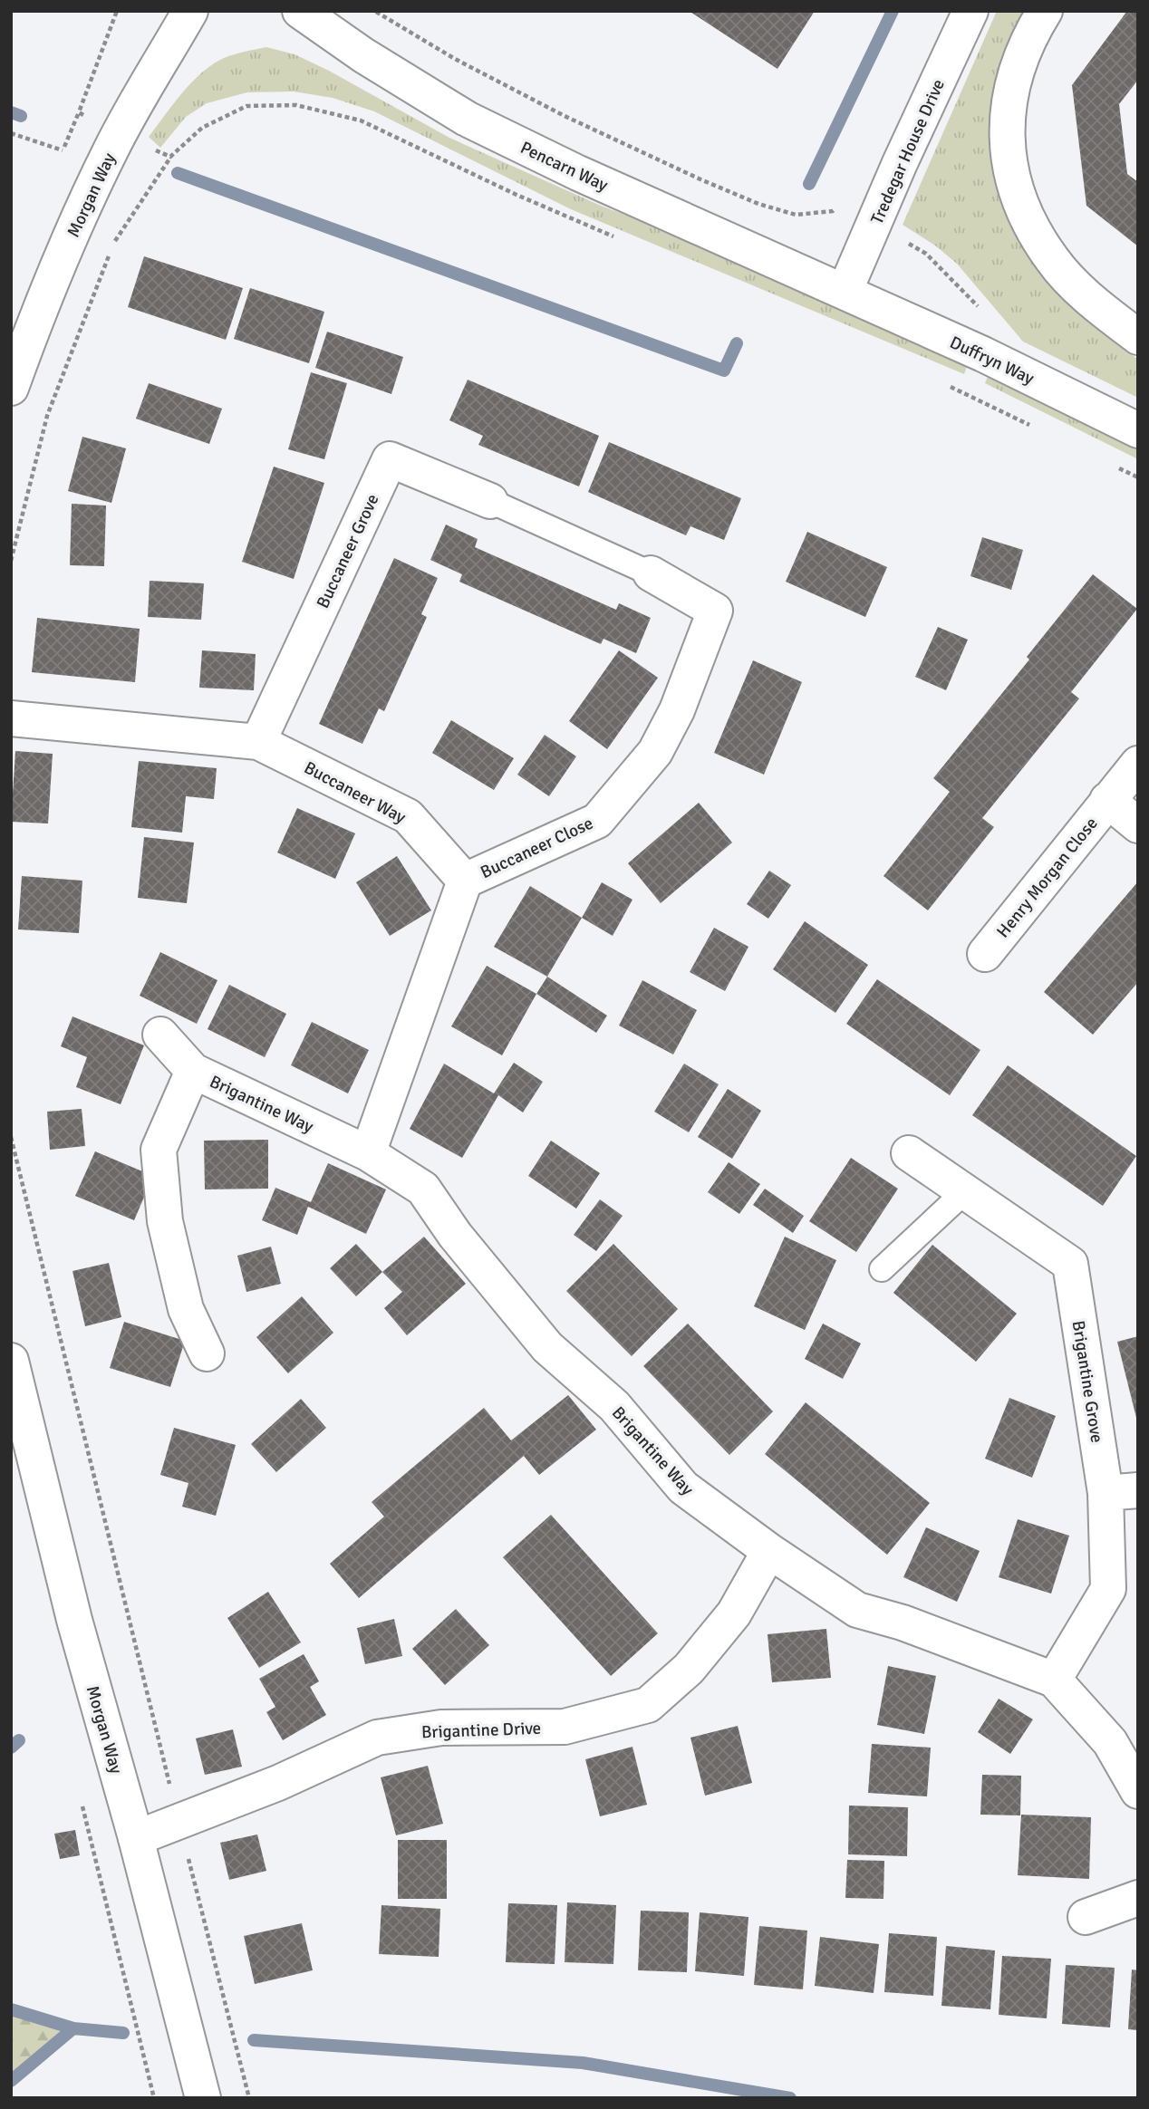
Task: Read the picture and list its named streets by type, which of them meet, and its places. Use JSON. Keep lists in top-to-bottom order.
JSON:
{
  "streets": {
    "street": [
      "Tredegar House Drive",
      "Pencarn Way",
      "Morgan Way",
      "Duffryn Way",
      "Buccaneer Grove",
      "Buccaneer Way",
      "Buccaneer Close",
      "Henry Morgan Close",
      "Brigantine Way",
      "Brigantine Grove",
      "Brigantine Drive"
    ]
  },
  "crossings": [
    ["Tredegar House Drive", "Pencarn Way"],
    ["Tredegar House Drive", "Duffryn Way"],
    ["Pencarn Way", "Duffryn Way"],
    ["Morgan Way", "Brigantine Drive"],
    ["Buccaneer Grove", "Buccaneer Way"],
    ["Buccaneer Way", "Buccaneer Close"],
    ["Brigantine Way", "Brigantine Grove"],
    ["Brigantine Way", "Brigantine Drive"]
  ]
}
